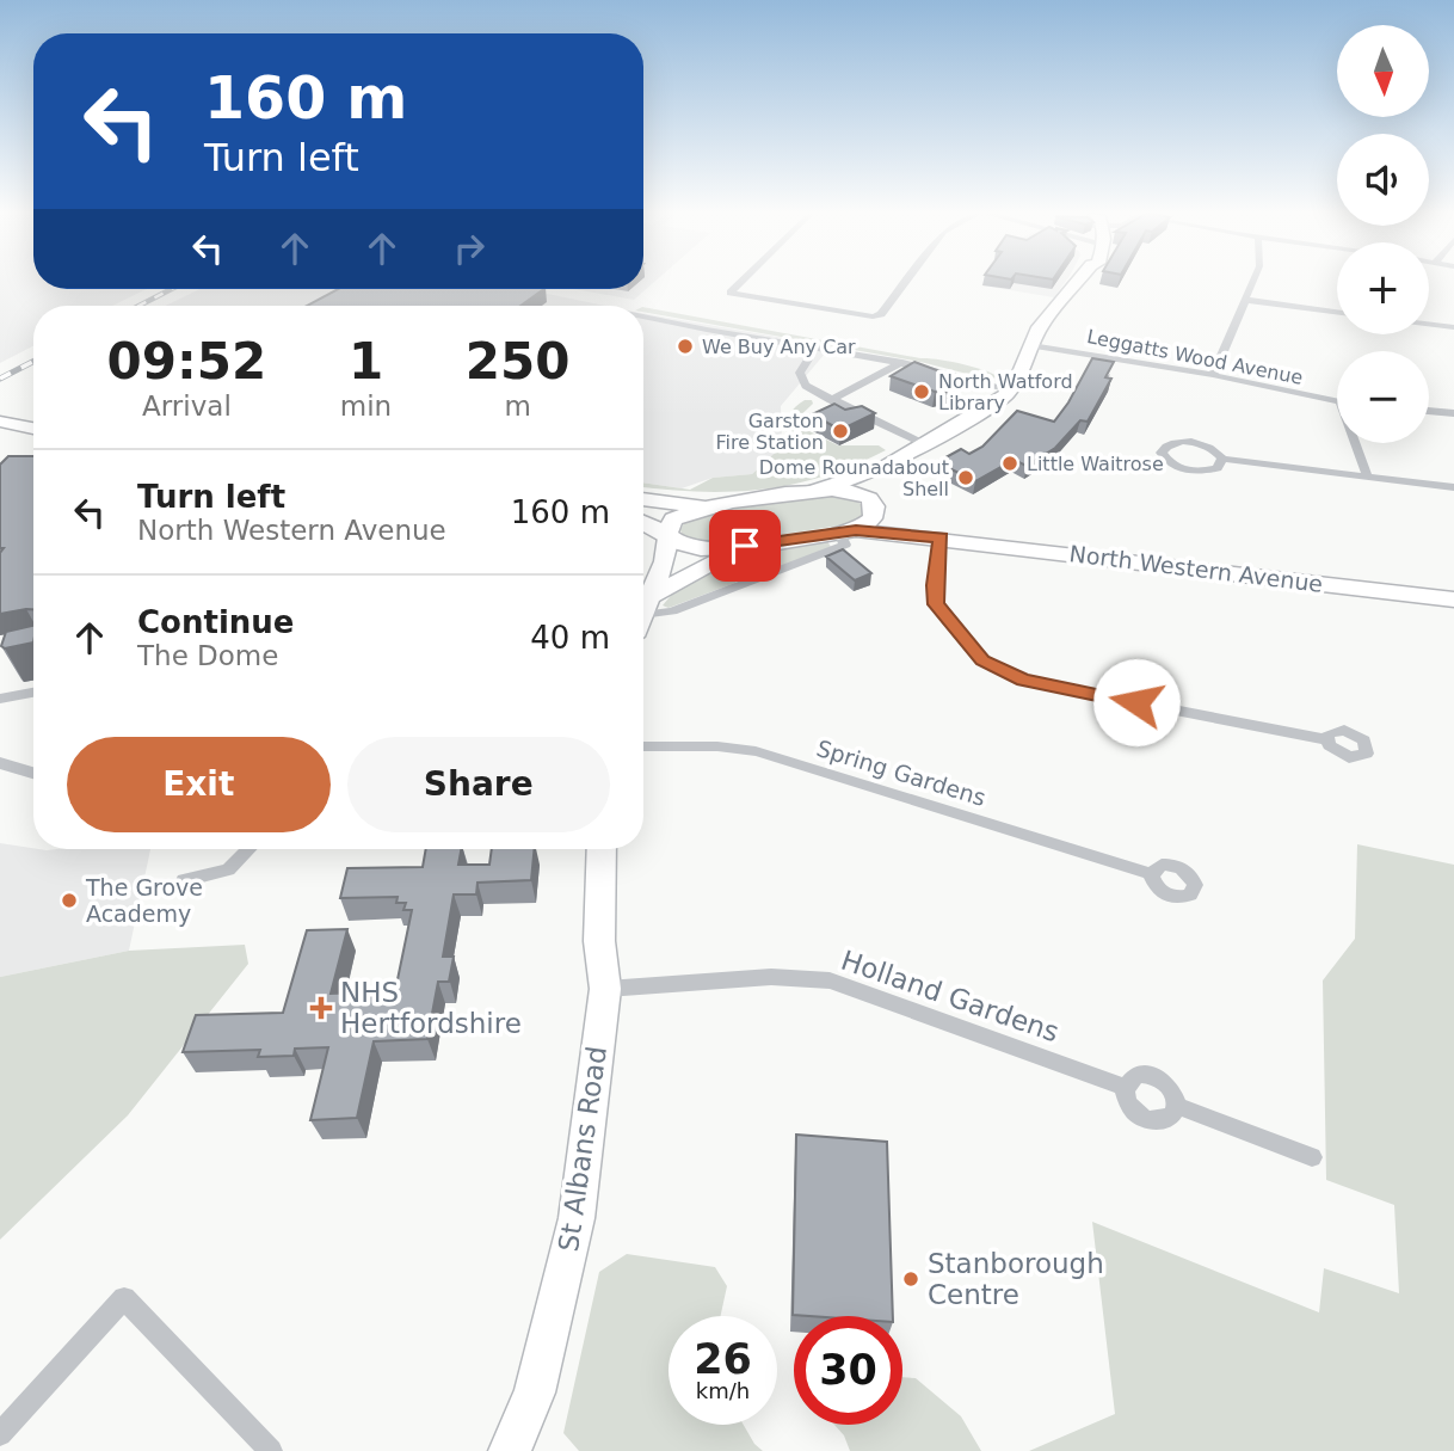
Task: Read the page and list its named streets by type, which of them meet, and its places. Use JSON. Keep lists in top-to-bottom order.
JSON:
{
  "streets": {
    "main road": ["North Western Avenue", "St Albans Road"],
    "street": ["Leggatts Wood Avenue", "Spring Gardens", "Holland Gardens"]
  },
  "crossings": [
    ["Holland Gardens", "St Albans Road"]
  ],
  "places": {
    "other": [
      "We Buy Any Car",
      "North Watford Library",
      "Garston Fire Station",
      "Little Waitrose",
      "Dome Rounadabout Shell",
      "The Grove Academy",
      "Stanborough Centre"
    ],
    "health": ["NHS Hertfordshire"]
  },
  "north": "bottom",
  "page": {
    "map_buttons": ["+", "−"],
    "turn": ["160 m", "Turn left"],
    "eta": [
      "09:52",
      "Arrival",
      "1",
      "min",
      "250",
      "m"
    ],
    "list": [
      {
        "name": "Turn left",
        "note": "North Western Avenue",
        "value": "160 m"
      },
      {
        "name": "Continue",
        "note": "The Dome",
        "value": "40 m"
      }
    ],
    "buttons": ["Exit", "Share"],
    "speed": "26 km/h",
    "limit": "30"
  }
}
